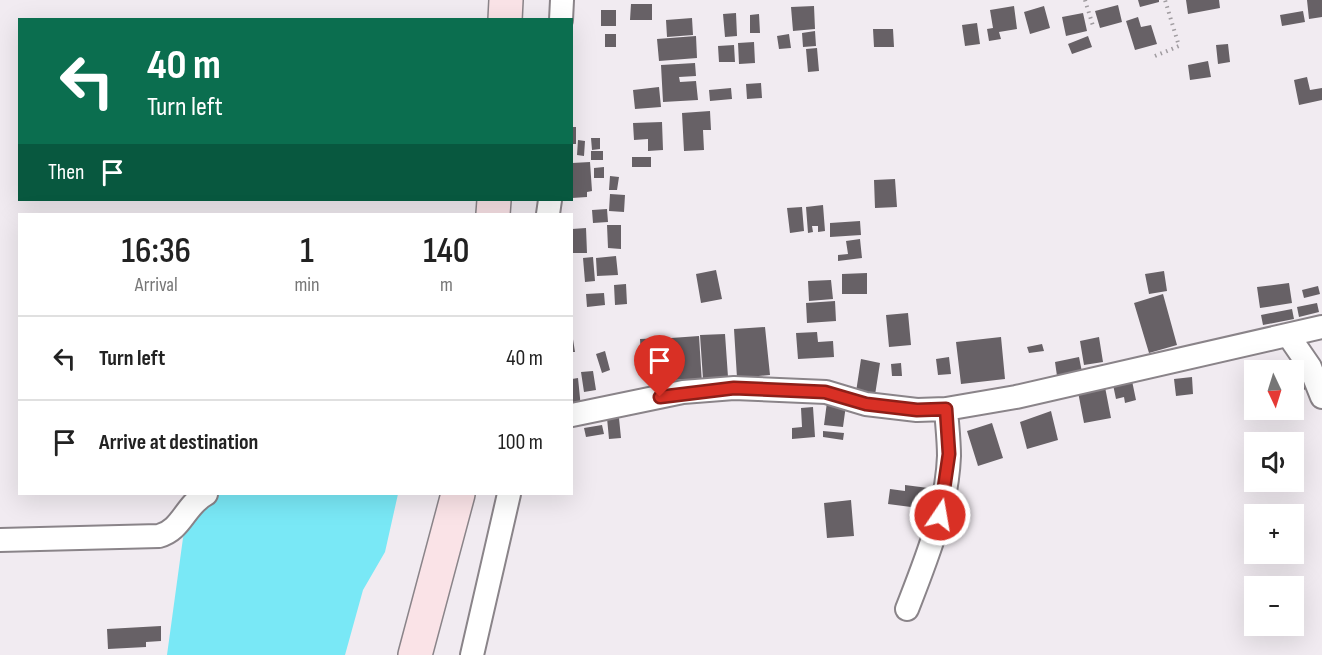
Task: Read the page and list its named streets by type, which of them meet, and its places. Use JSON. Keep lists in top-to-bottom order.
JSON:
{
  "north": "bottom",
  "page": {
    "turn": ["40 m", "Turn left"],
    "then": "Then",
    "eta": [
      "16:36",
      "Arrival",
      "1",
      "min",
      "140",
      "m"
    ],
    "list": [
      {
        "name": "Turn left",
        "value": "40 m"
      },
      {
        "name": "Arrive at destination",
        "value": "100 m"
      }
    ],
    "map_buttons": ["+", "−"]
  }
}
